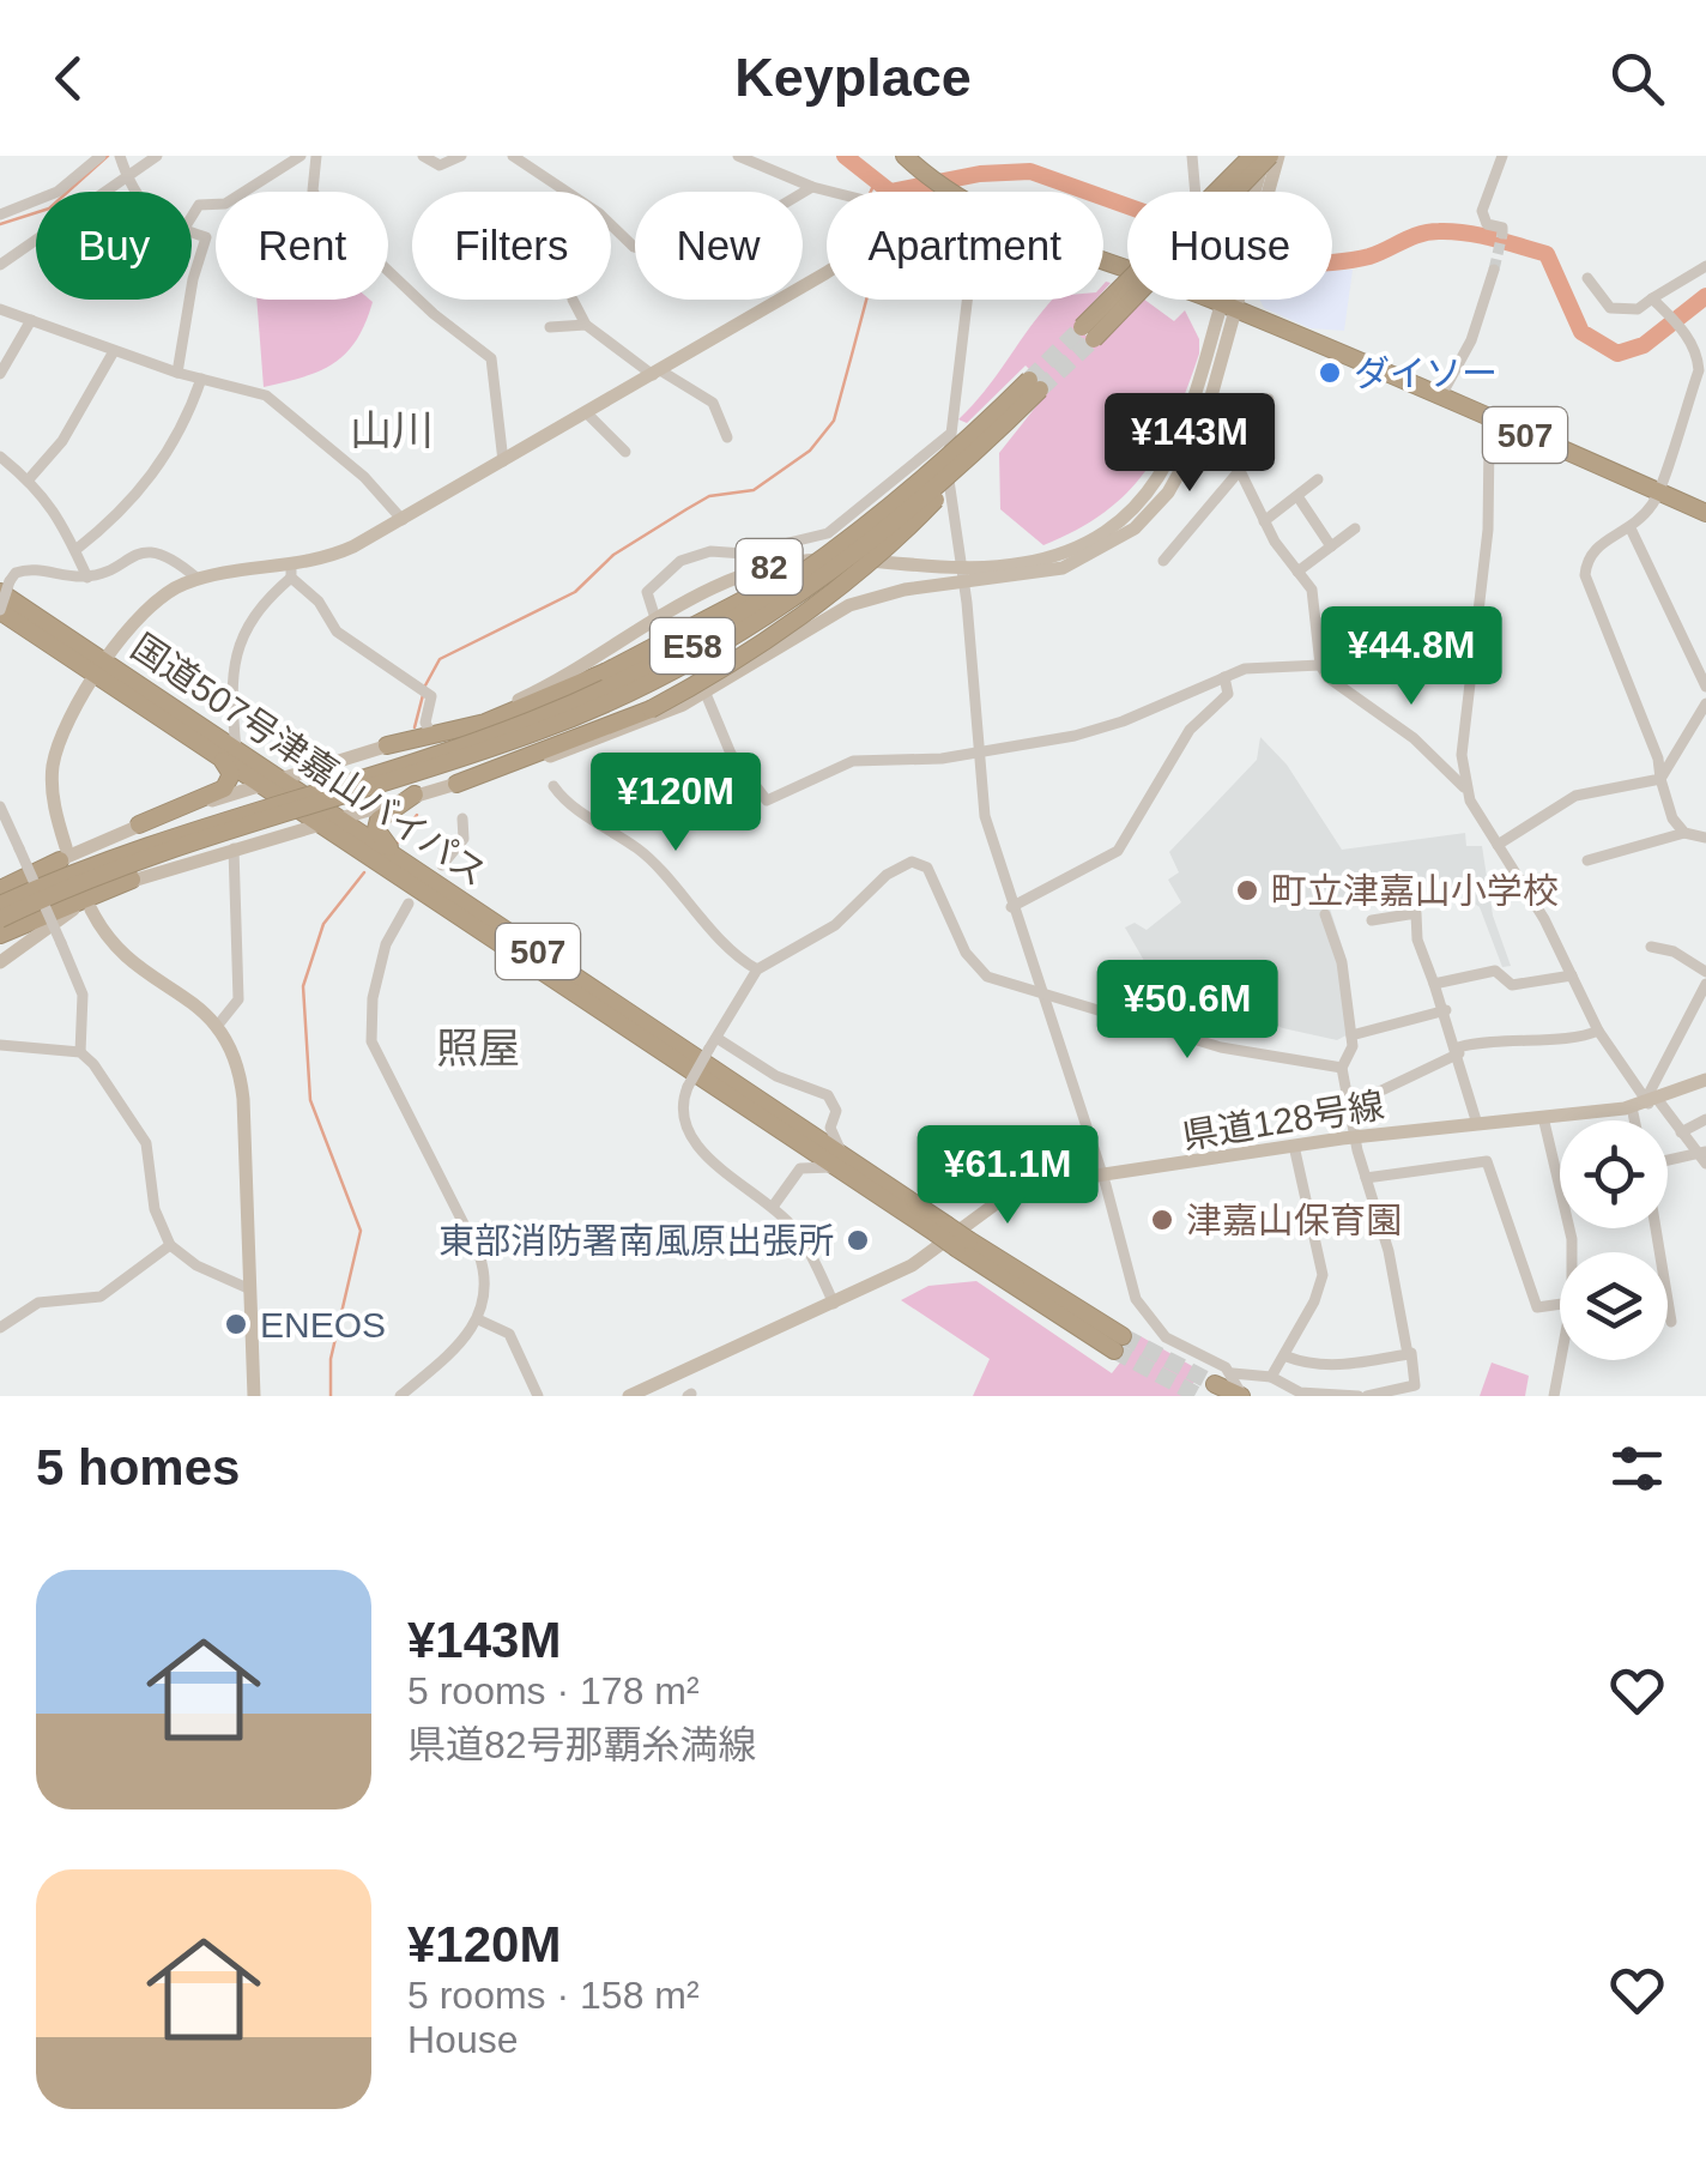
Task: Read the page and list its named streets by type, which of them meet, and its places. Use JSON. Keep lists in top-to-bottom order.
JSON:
{
  "streets": {
    "highway": ["507", "E58", "国道507号津嘉山バイパス"],
    "main road": ["82", "県道128号線"]
  },
  "crossings": [
    ["507", "82"],
    ["82", "国道507号津嘉山バイパス"]
  ],
  "districts": ["山川", "照屋"],
  "places": [
    "ダイソー",
    "町立津嘉山小学校",
    "津嘉山保育園",
    "東部消防署南風原出張所",
    "ENEOS"
  ],
  "page": {
    "header": "Keyplace",
    "chip": [
      "Buy",
      "Rent",
      "Filters",
      "New",
      "Apartment",
      "House"
    ],
    "price": [
      "¥143M",
      "¥44.8M",
      "¥120M",
      "¥50.6M",
      "¥61.1M"
    ],
    "heading": "5 homes",
    "list": [
      {
        "name": "¥143M",
        "note": "5 rooms · 178 m² · 県道82号那覇糸満線"
      },
      {
        "name": "¥120M",
        "note": "5 rooms · 158 m² · House"
      }
    ]
  }
}
